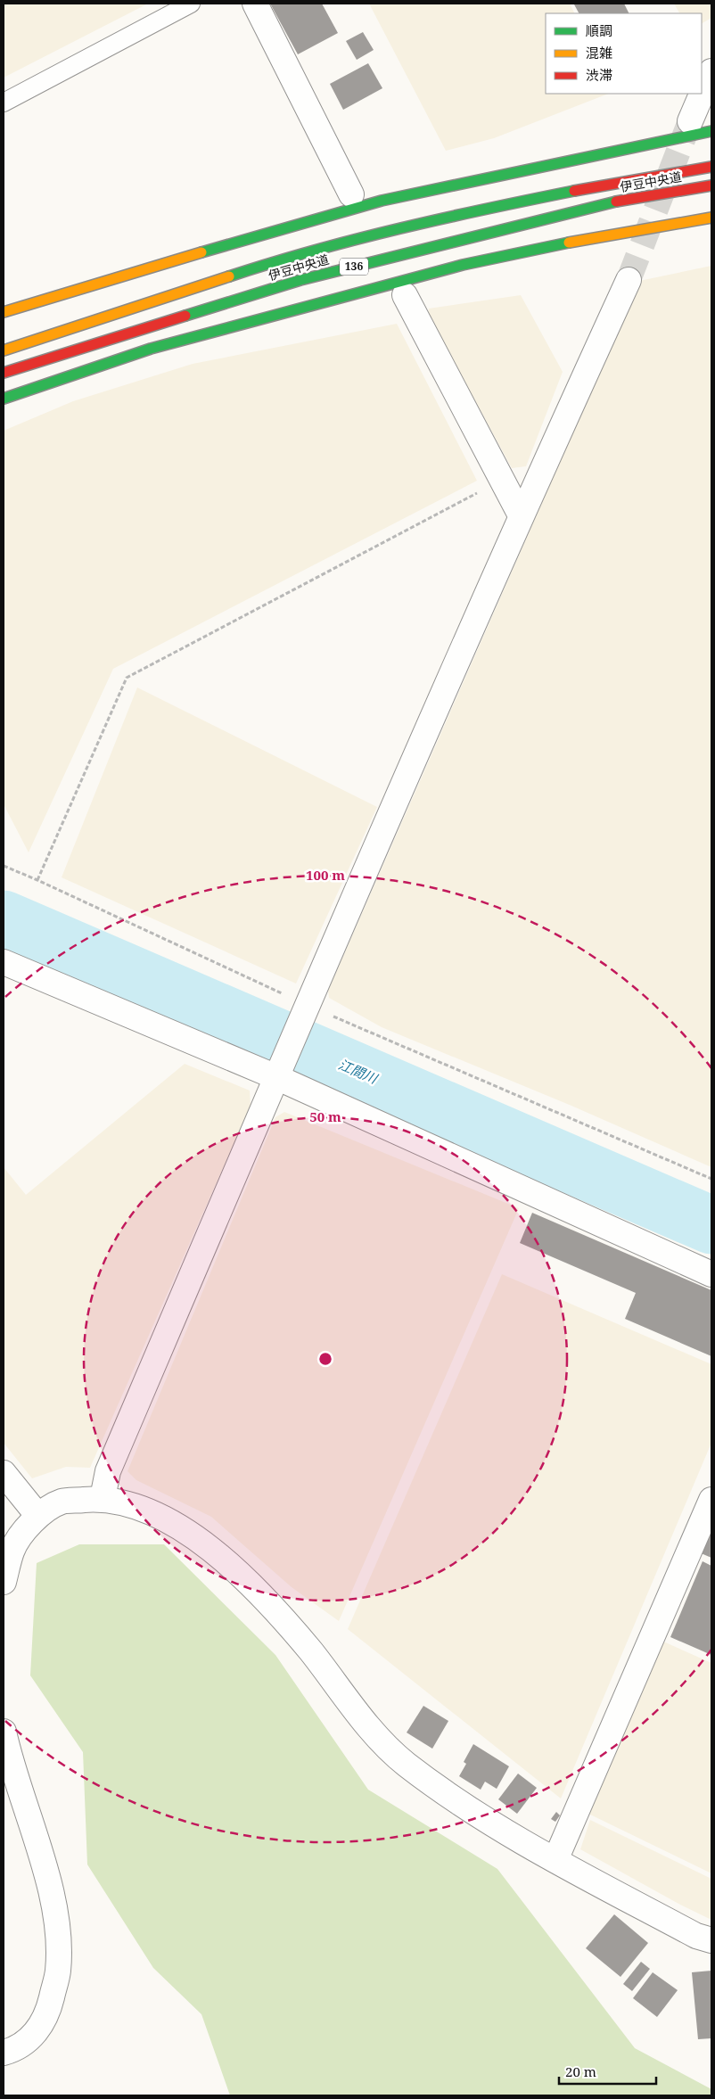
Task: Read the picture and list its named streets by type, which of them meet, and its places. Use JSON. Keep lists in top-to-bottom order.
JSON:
{
  "streets": {
    "main road": ["伊豆中央道", "136"]
  },
  "water": ["江間川"],
  "legend": ["順調", "混雑", "渋滞"],
  "scale_bar": "20 m",
  "rings": ["100 m", "50 m"]
}
